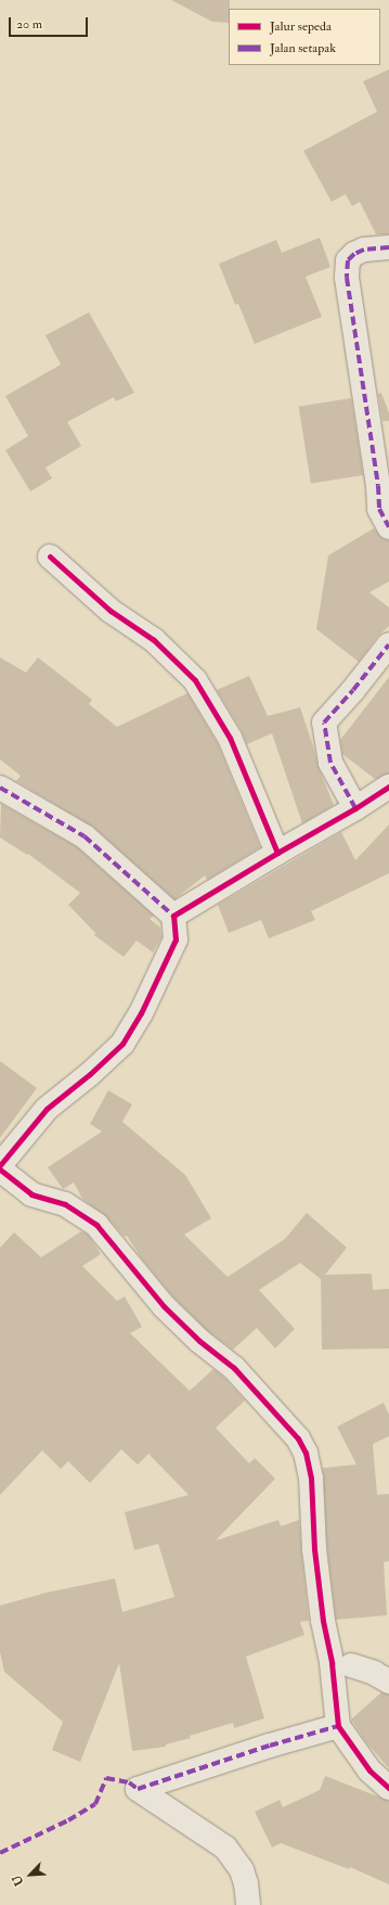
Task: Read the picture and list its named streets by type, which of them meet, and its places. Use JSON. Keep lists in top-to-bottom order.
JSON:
{
  "legend": ["Jalur sepeda", "Jalan setapak"],
  "scale_bar": "20 m",
  "north": "bottom left"
}
